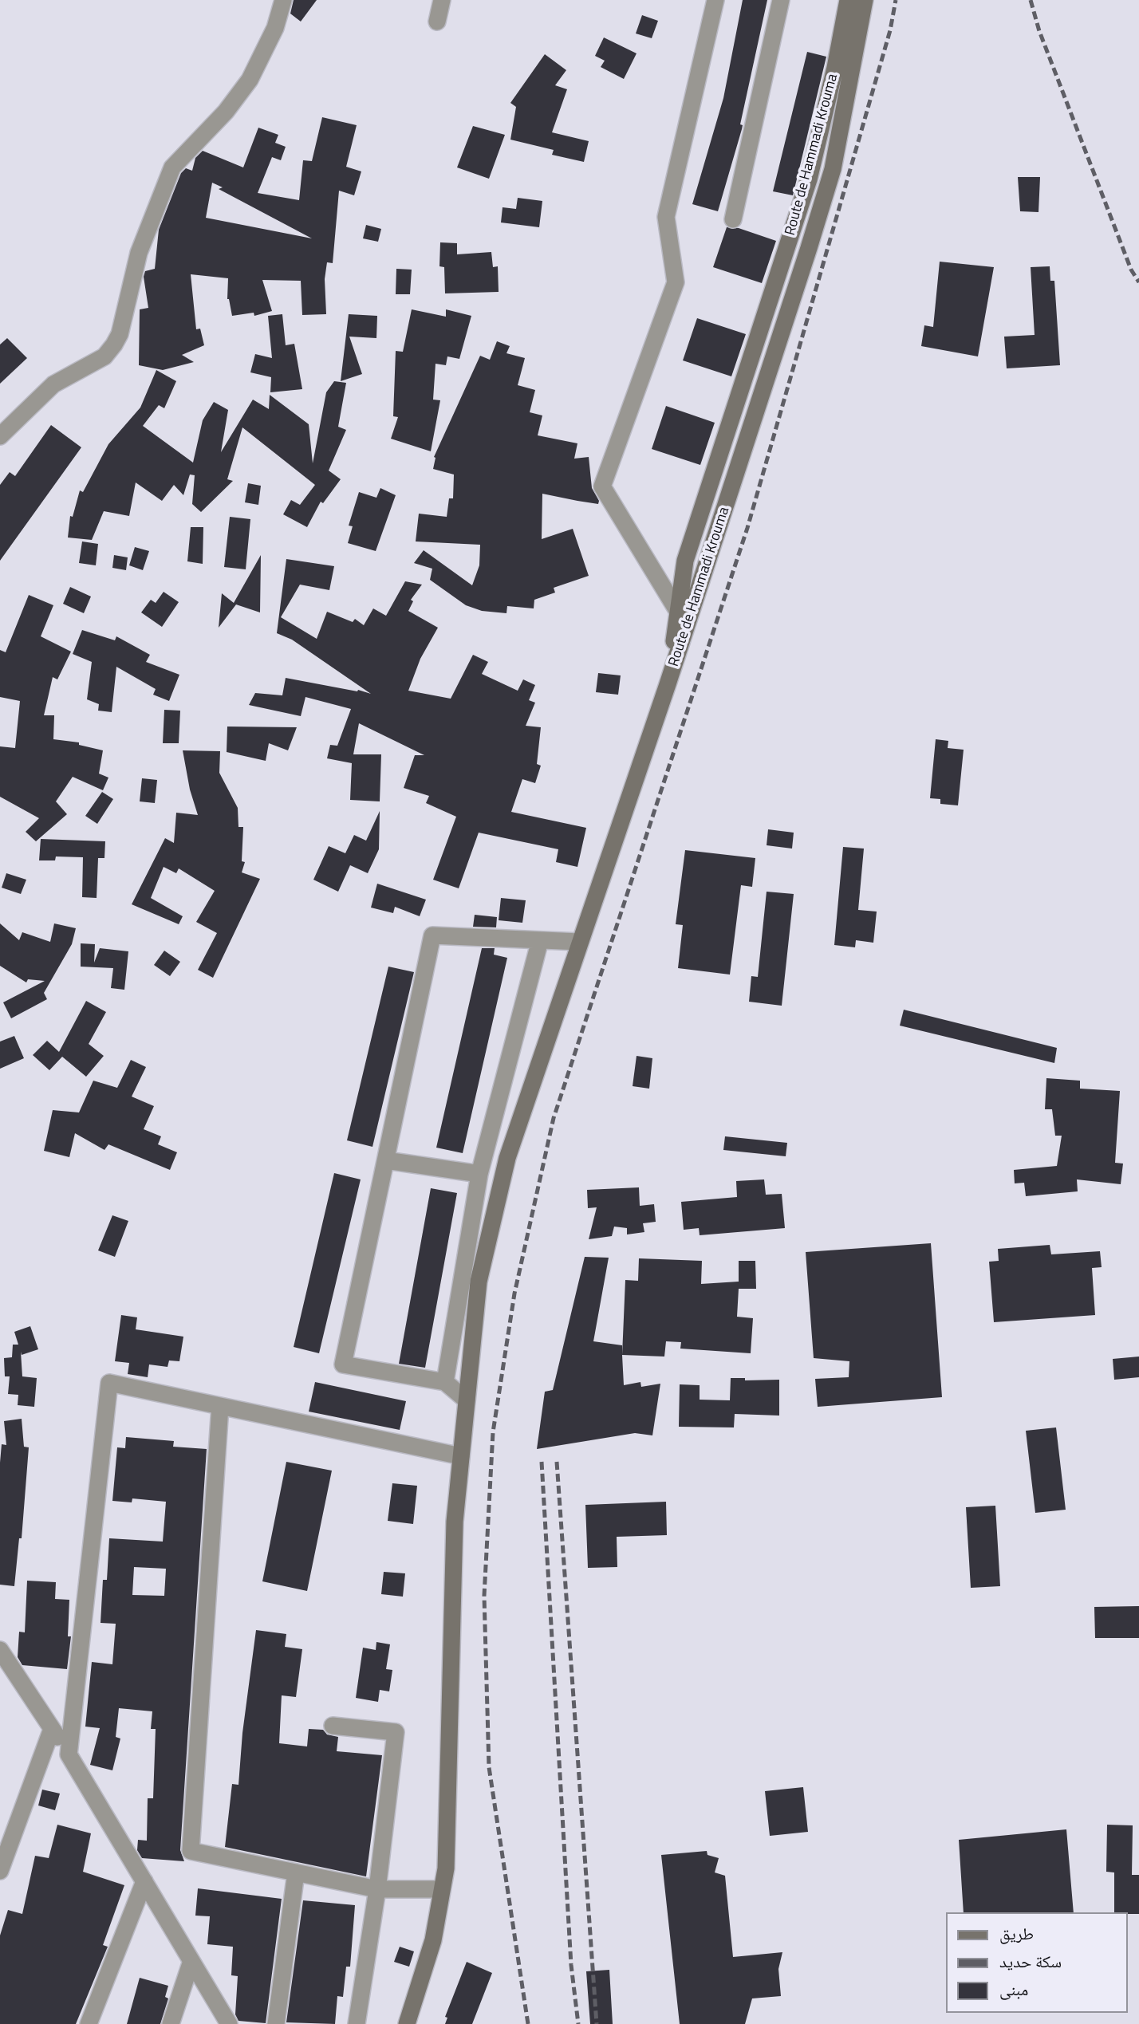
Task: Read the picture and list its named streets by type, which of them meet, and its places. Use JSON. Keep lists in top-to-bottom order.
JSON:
{
  "streets": {
    "street": ["Route de Hammadi Krouma"]
  },
  "legend": ["طريق", "سكة حديد", "مبنى"]
}
